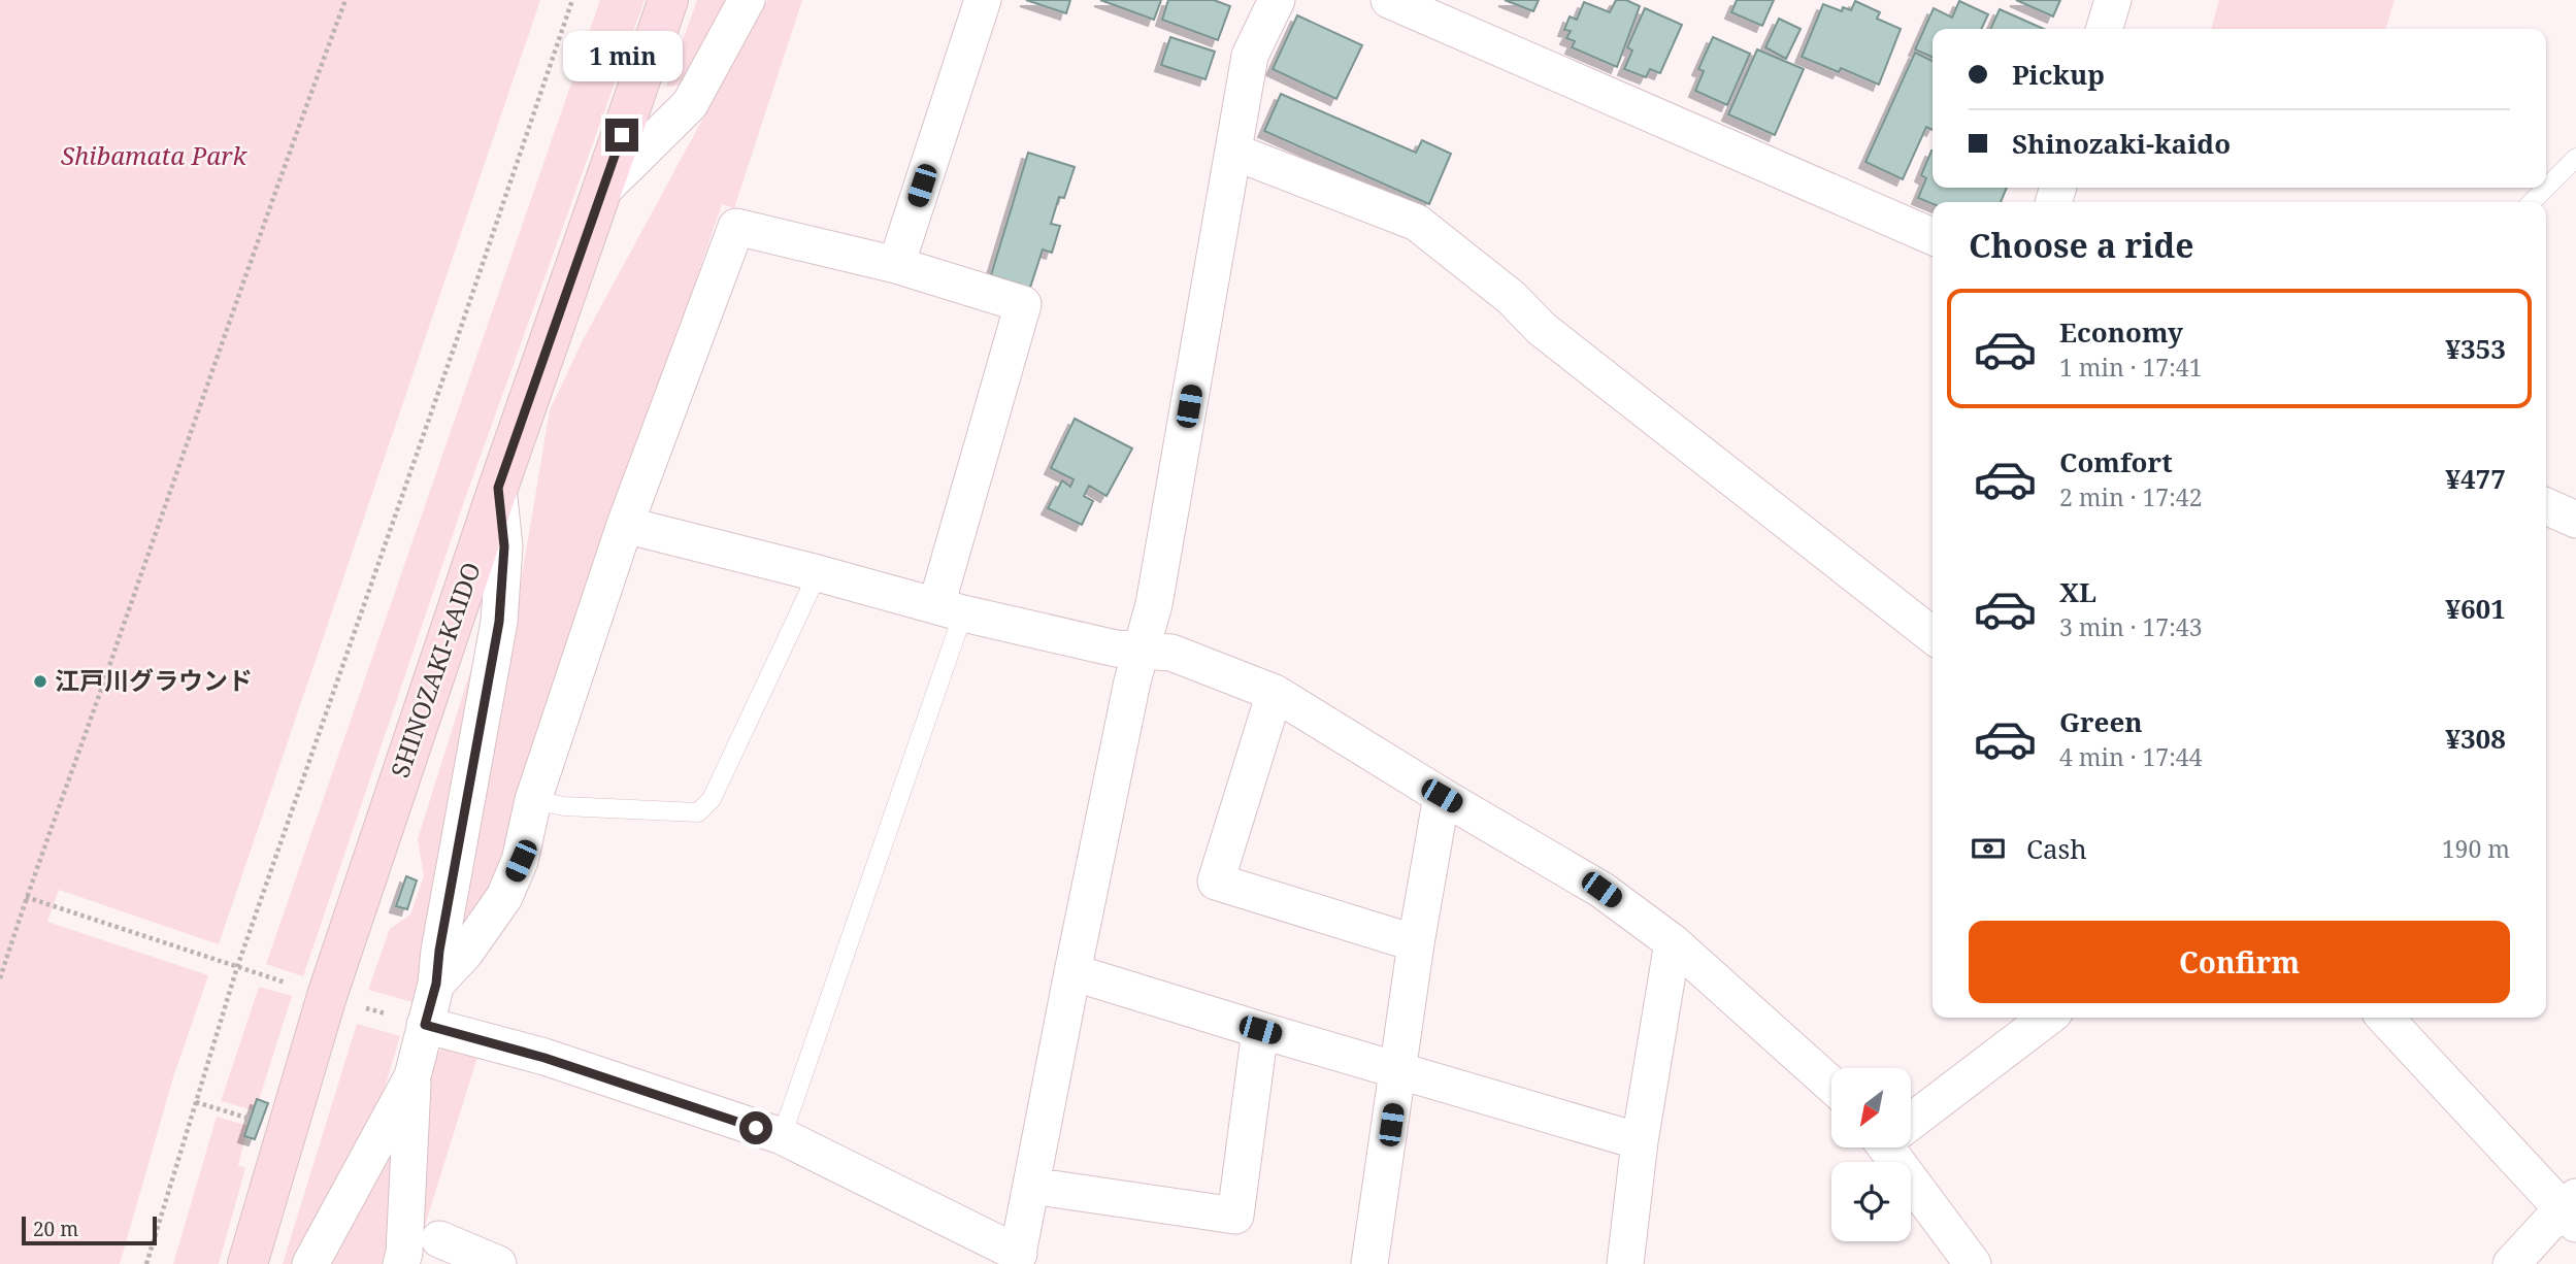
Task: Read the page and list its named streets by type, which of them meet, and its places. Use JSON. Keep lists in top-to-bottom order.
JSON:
{
  "streets": {
    "main road": ["SHINOZAKI-KAIDO"]
  },
  "parks": ["Shibamata Park"],
  "places": ["江戸川グラウンド"],
  "scale_bar": "20 m",
  "north": "bottom left",
  "page": {
    "banner": ["Pickup", "Shinozaki-kaido"],
    "bubble": "1 min",
    "heading": "Choose a ride",
    "list": [
      {
        "name": "Economy",
        "note": "1 min · 17:41",
        "value": "¥353"
      },
      {
        "name": "Comfort",
        "note": "2 min · 17:42",
        "value": "¥477"
      },
      {
        "name": "XL",
        "note": "3 min · 17:43",
        "value": "¥601"
      },
      {
        "name": "Green",
        "note": "4 min · 17:44",
        "value": "¥308"
      }
    ],
    "pay": ["Cash", "190 m"],
    "buttons": "Confirm",
    "scale": "20 m"
  }
}
